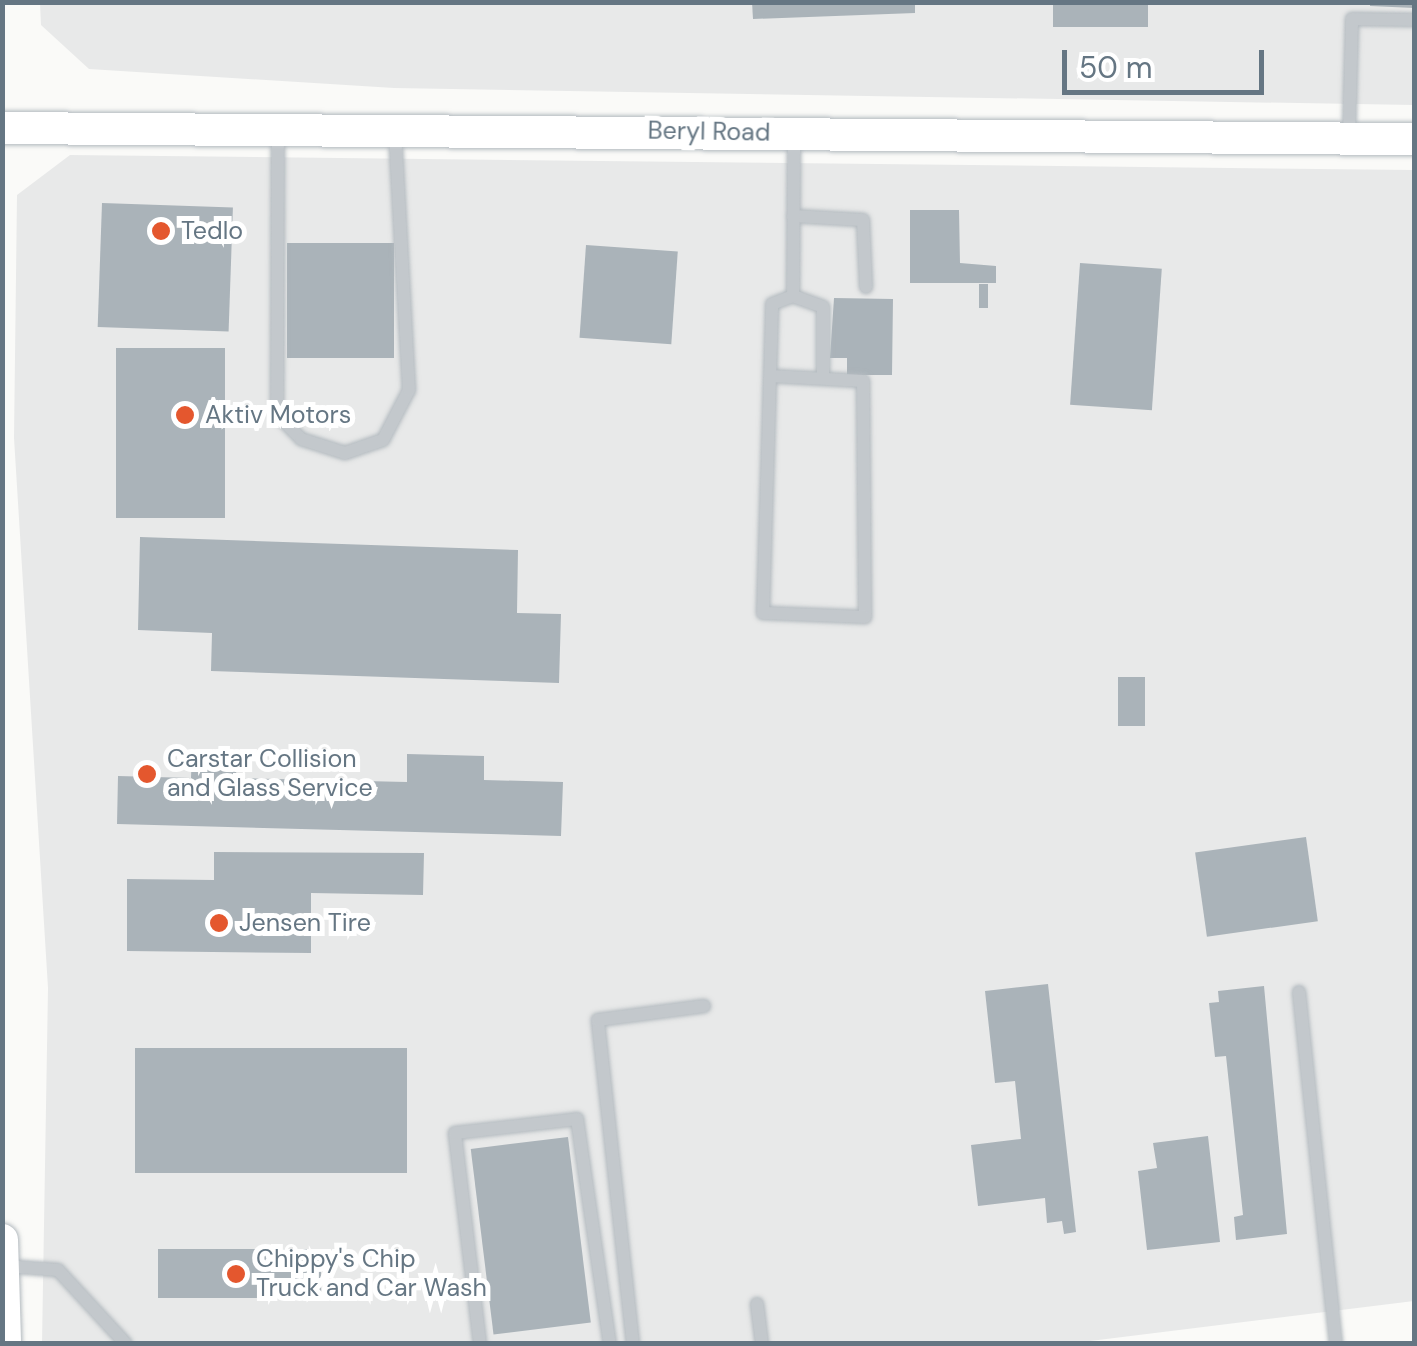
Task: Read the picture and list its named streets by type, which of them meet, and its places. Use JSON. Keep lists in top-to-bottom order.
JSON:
{
  "streets": {
    "street": ["Beryl Road"]
  },
  "places": [
    "Tedlo",
    "Aktiv Motors",
    "Carstar Collision and Glass Service",
    "Jensen Tire",
    "Chippy's Chip Truck and Car Wash"
  ],
  "scale_bar": "50 m"
}
